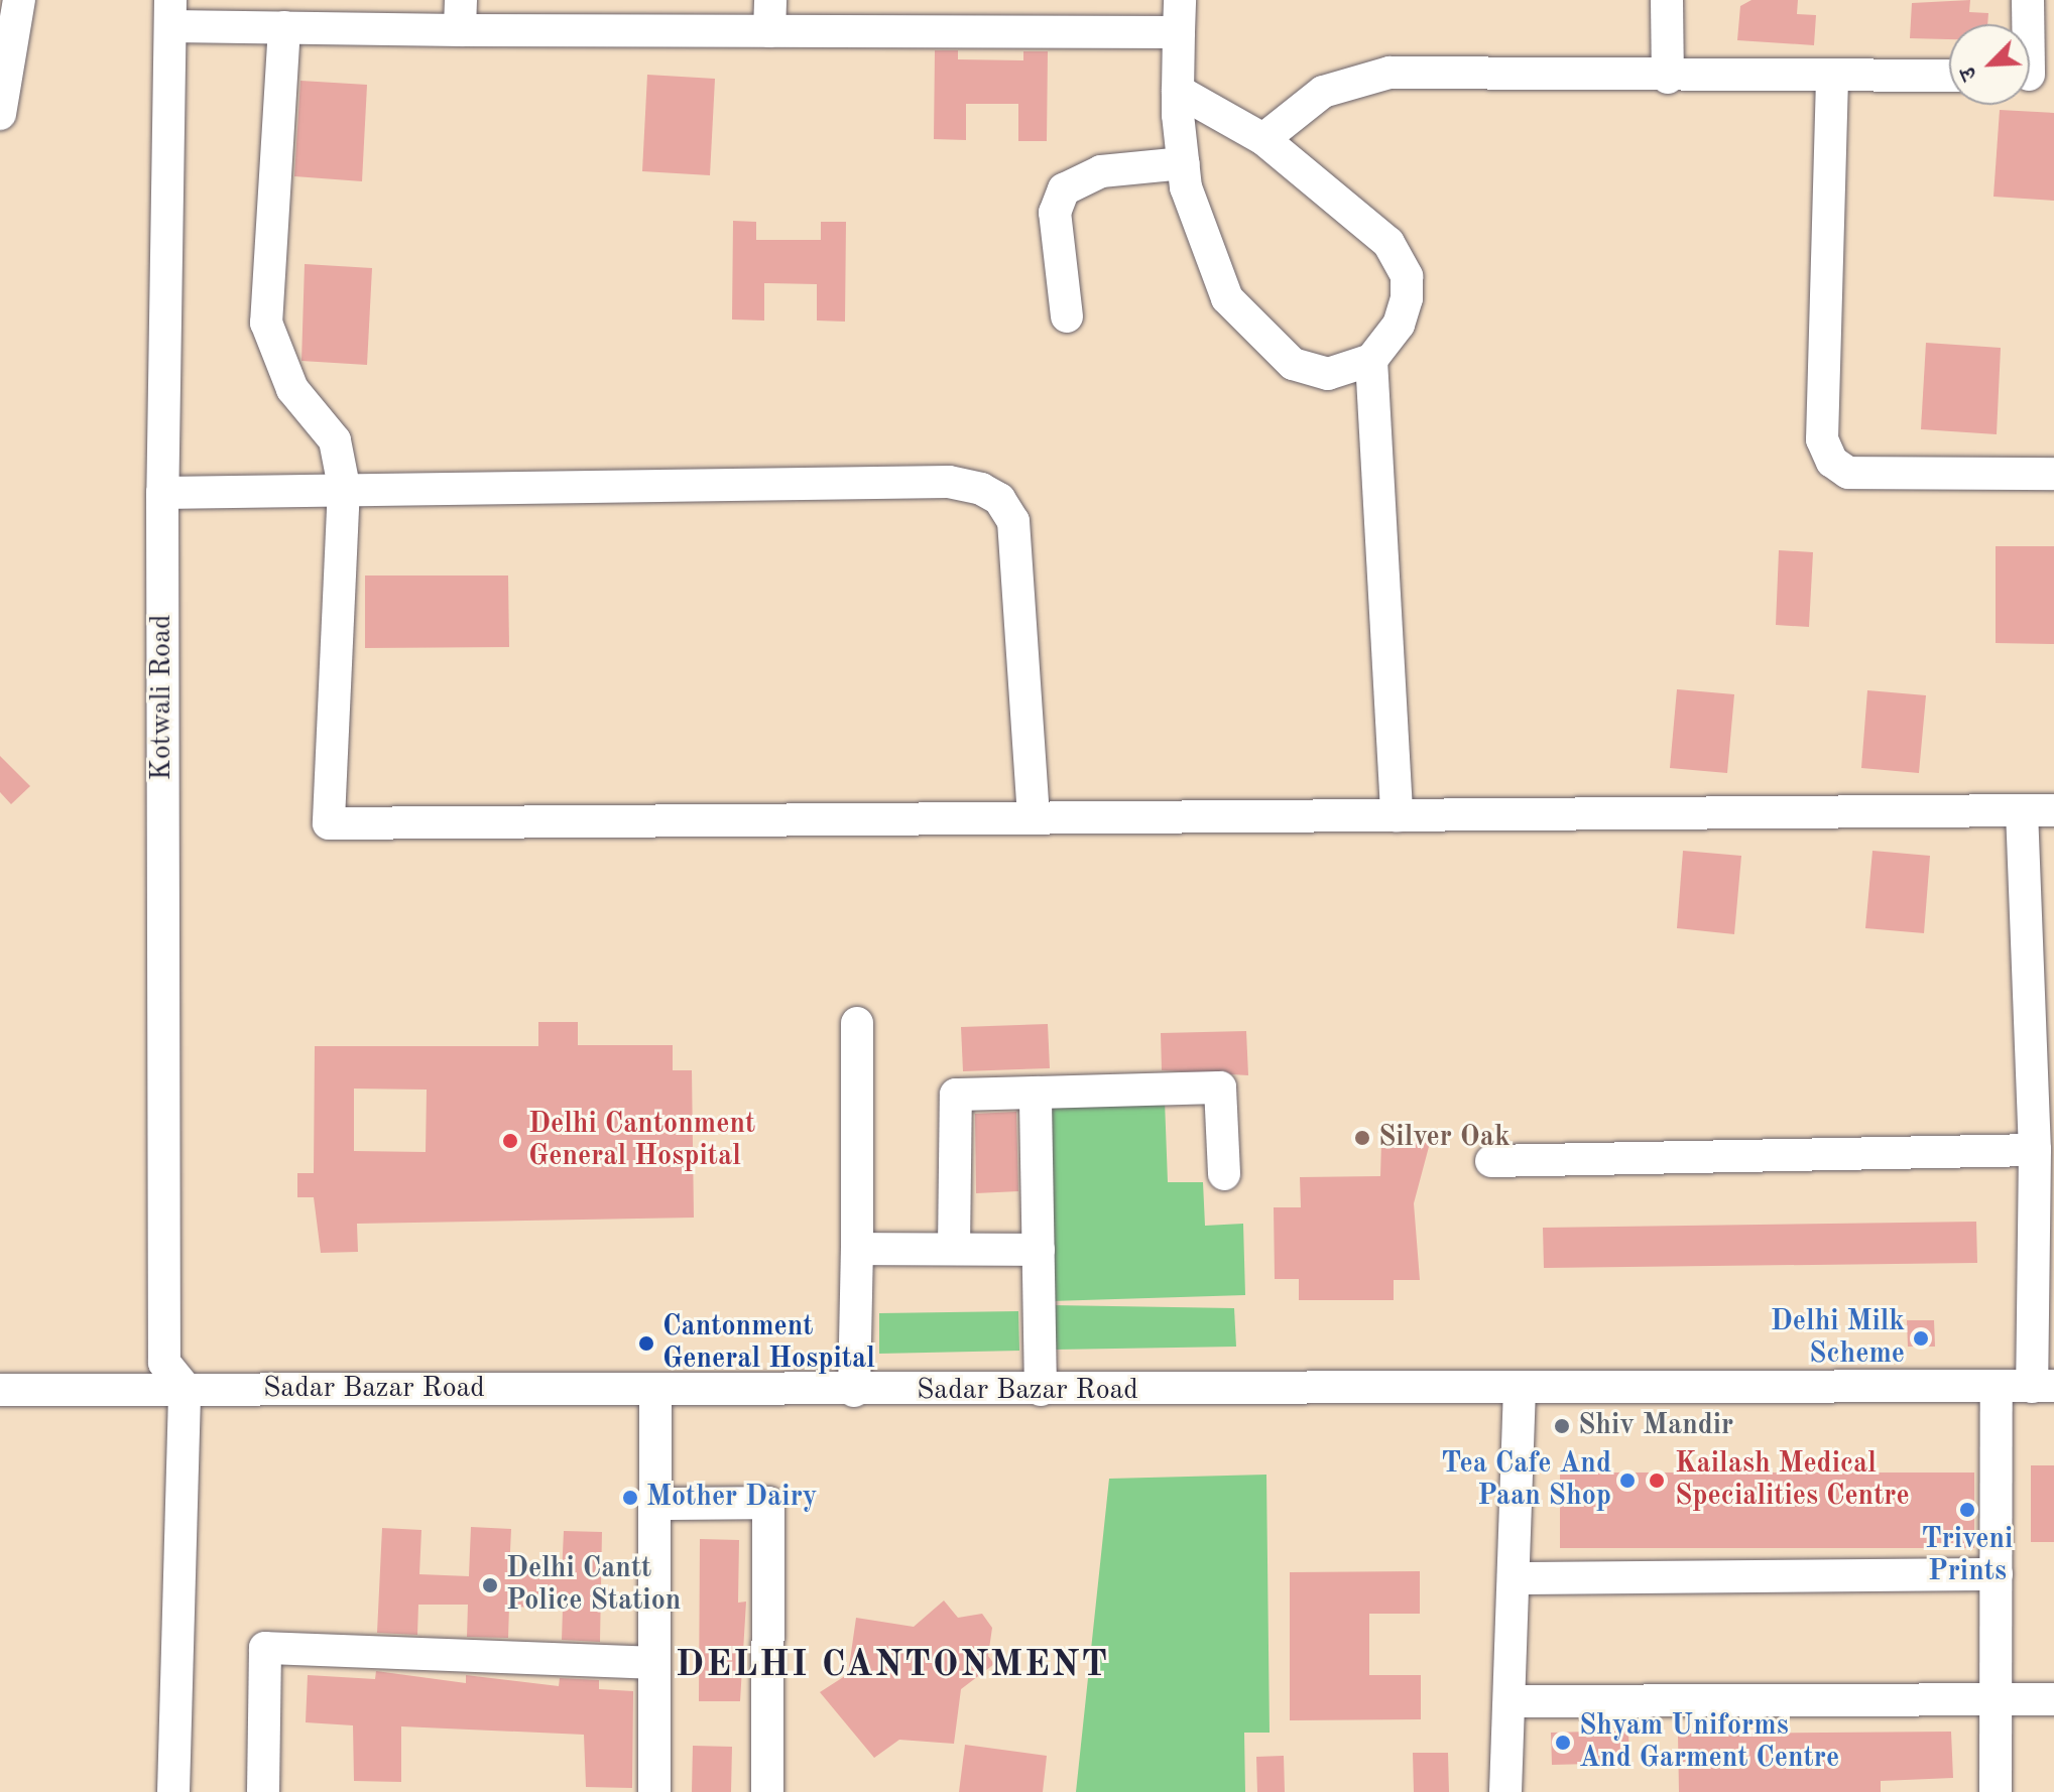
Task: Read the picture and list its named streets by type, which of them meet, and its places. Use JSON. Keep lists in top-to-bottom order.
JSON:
{
  "streets": {
    "street": ["Kotwali Road", "Sadar Bazar Road"]
  },
  "crossings": [
    ["Kotwali Road", "Sadar Bazar Road"]
  ],
  "districts": ["DELHI CANTONMENT"],
  "places": [
    "Silver Oak",
    "Delhi Cantonment General Hospital",
    "Delhi Milk Scheme",
    "Cantonment General Hospital",
    "Shiv Mandir",
    "Tea Cafe And Paan Shop",
    "Kailash Medical Specialities Centre",
    "Mother Dairy",
    "Triveni Prints",
    "Delhi Cantt Police Station",
    "Shyam Uniforms And Garment Centre"
  ],
  "north": "bottom left"
}
